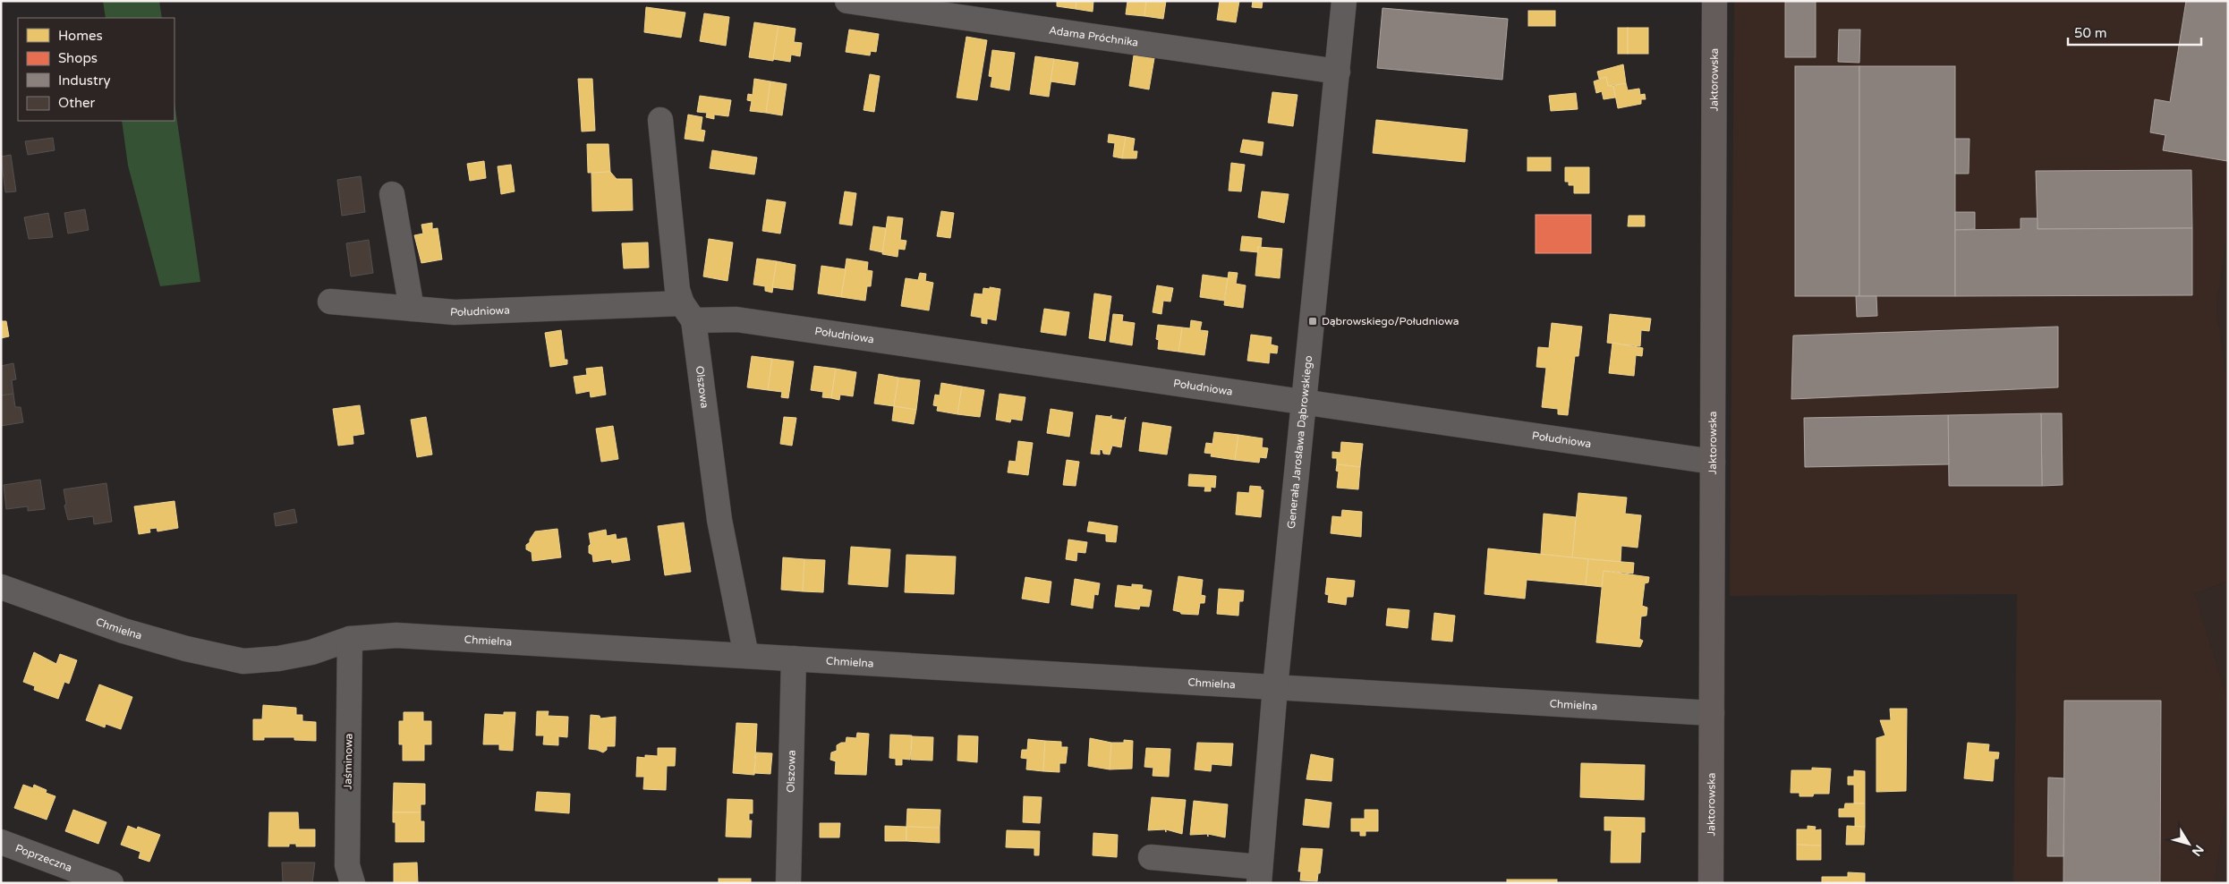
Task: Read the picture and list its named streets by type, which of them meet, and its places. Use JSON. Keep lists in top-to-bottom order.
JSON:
{
  "streets": {
    "main road": ["Jaktorowska"],
    "street": [
      "Adama Próchnika",
      "Południowa",
      "Olszowa",
      "Generała Jarosława Dąbrowskiego",
      "Chmielna",
      "Jaśminowa",
      "Poprzeczna"
    ]
  },
  "crossings": [
    ["Adama Próchnika", "Generała Jarosława Dąbrowskiego"],
    ["Jaktorowska", "Południowa"],
    ["Jaktorowska", "Chmielna"],
    ["Południowa", "Olszowa"],
    ["Południowa", "Generała Jarosława Dąbrowskiego"],
    ["Olszowa", "Chmielna"],
    ["Generała Jarosława Dąbrowskiego", "Chmielna"],
    ["Chmielna", "Jaśminowa"]
  ],
  "places": {
    "transit": ["Dąbrowskiego/Południowa"]
  },
  "legend": [
    "Homes",
    "Shops",
    "Industry",
    "Other"
  ],
  "scale_bar": "50 m",
  "north": "bottom right"
}
